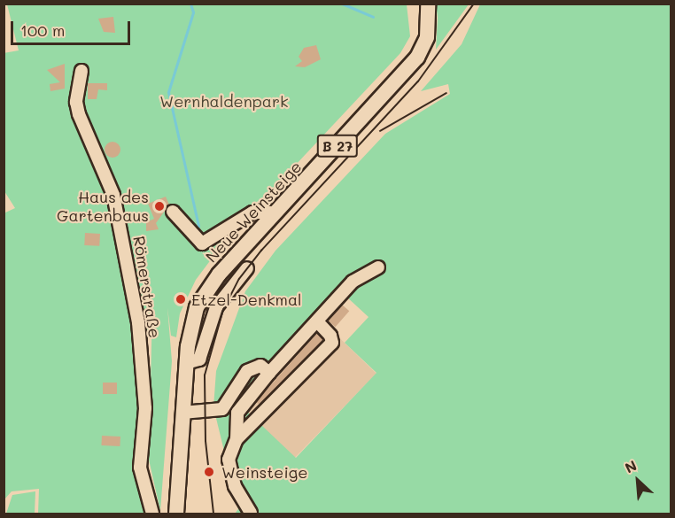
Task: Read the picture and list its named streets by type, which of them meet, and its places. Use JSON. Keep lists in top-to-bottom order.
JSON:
{
  "streets": {
    "main road": ["B 27", "Neue Weinsteige"],
    "street": ["Römerstraße"]
  },
  "parks": ["Wernhaldenpark"],
  "places": ["Haus des Gartenbaus", "Etzel-Denkmal", "Weinsteige"],
  "scale_bar": "100 m",
  "north": "top left"
}
